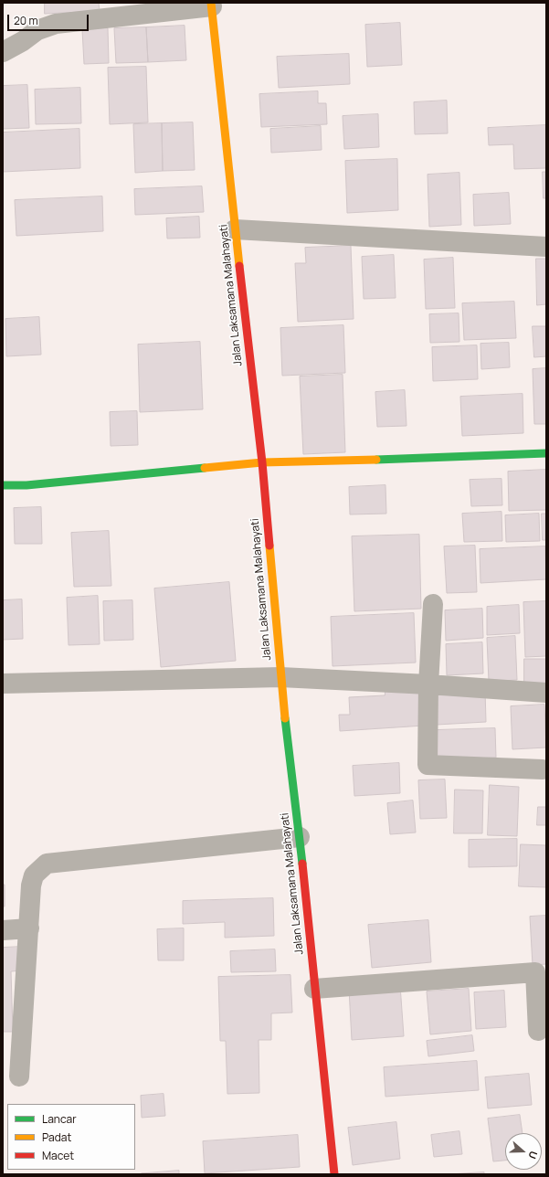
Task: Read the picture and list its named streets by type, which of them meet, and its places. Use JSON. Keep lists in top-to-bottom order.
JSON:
{
  "streets": {
    "main road": ["Jalan Laksamana Malahayati"]
  },
  "legend": ["Lancar", "Padat", "Macet"],
  "scale_bar": "20 m",
  "north": "right"
}
